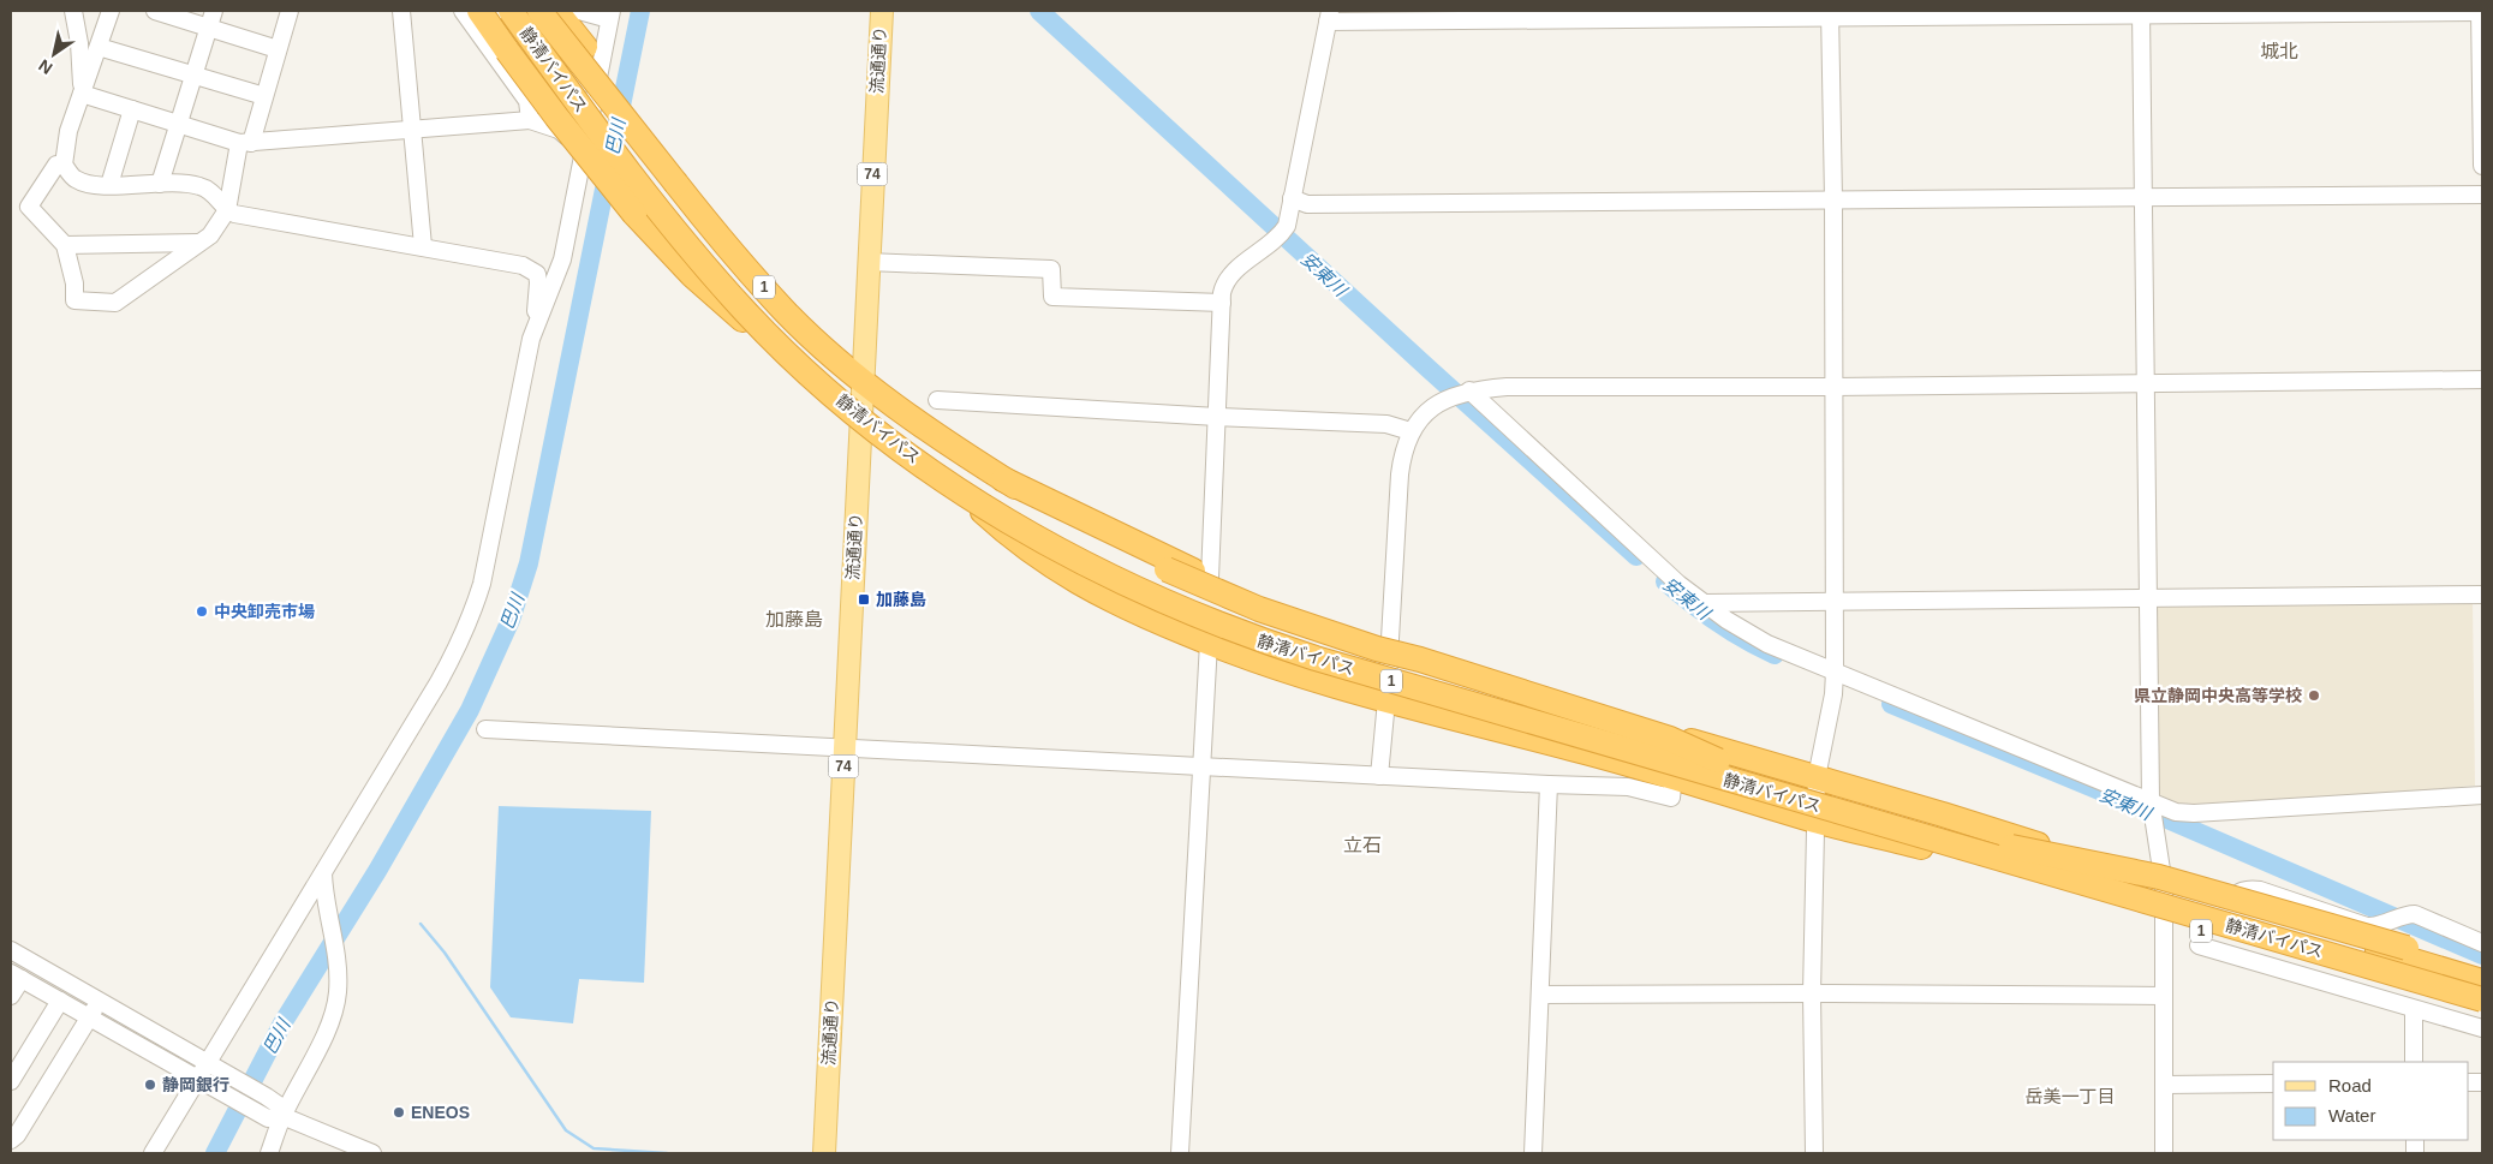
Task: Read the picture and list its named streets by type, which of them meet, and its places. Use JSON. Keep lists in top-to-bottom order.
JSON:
{
  "streets": {
    "highway": ["静清バイパス", "1"],
    "main road": ["流通通り", "74"]
  },
  "crossings": [
    ["流通通り", "1"],
    ["静清バイパス", "1"]
  ],
  "districts": [
    "城北",
    "加藤島",
    "立石",
    "岳美一丁目"
  ],
  "water": ["巴川", "安東川"],
  "places": {
    "transit": ["加藤島"],
    "other": [
      "中央卸売市場",
      "県立静岡中央高等学校",
      "静岡銀行",
      "ENEOS"
    ]
  },
  "legend": ["Road", "Water"],
  "north": "bottom left"
}
